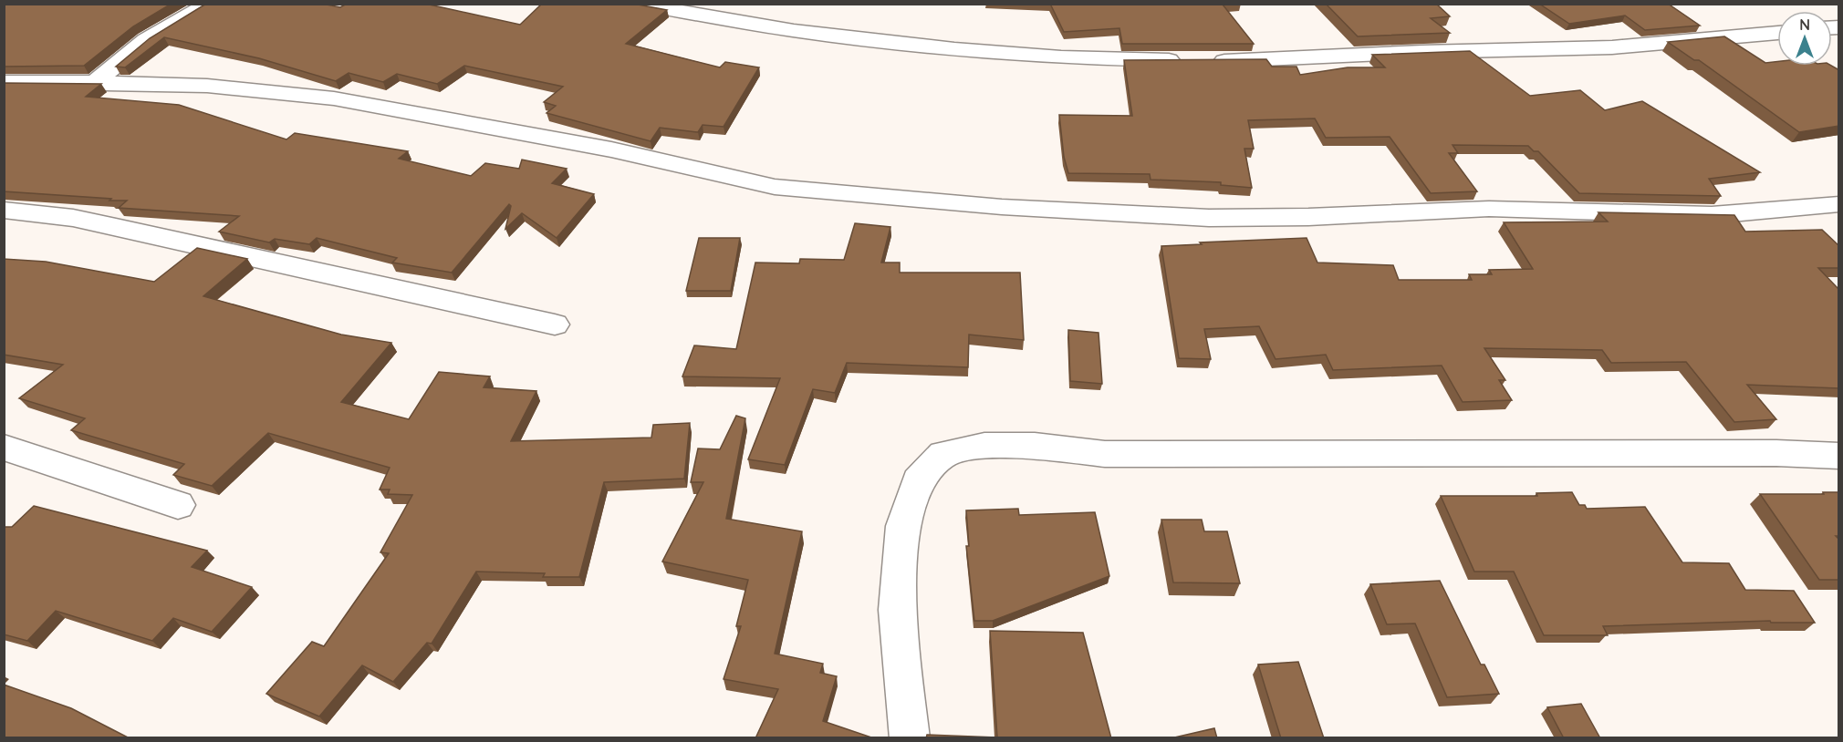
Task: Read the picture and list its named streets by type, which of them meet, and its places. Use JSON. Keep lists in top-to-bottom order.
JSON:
{
  "north": "top"
}
